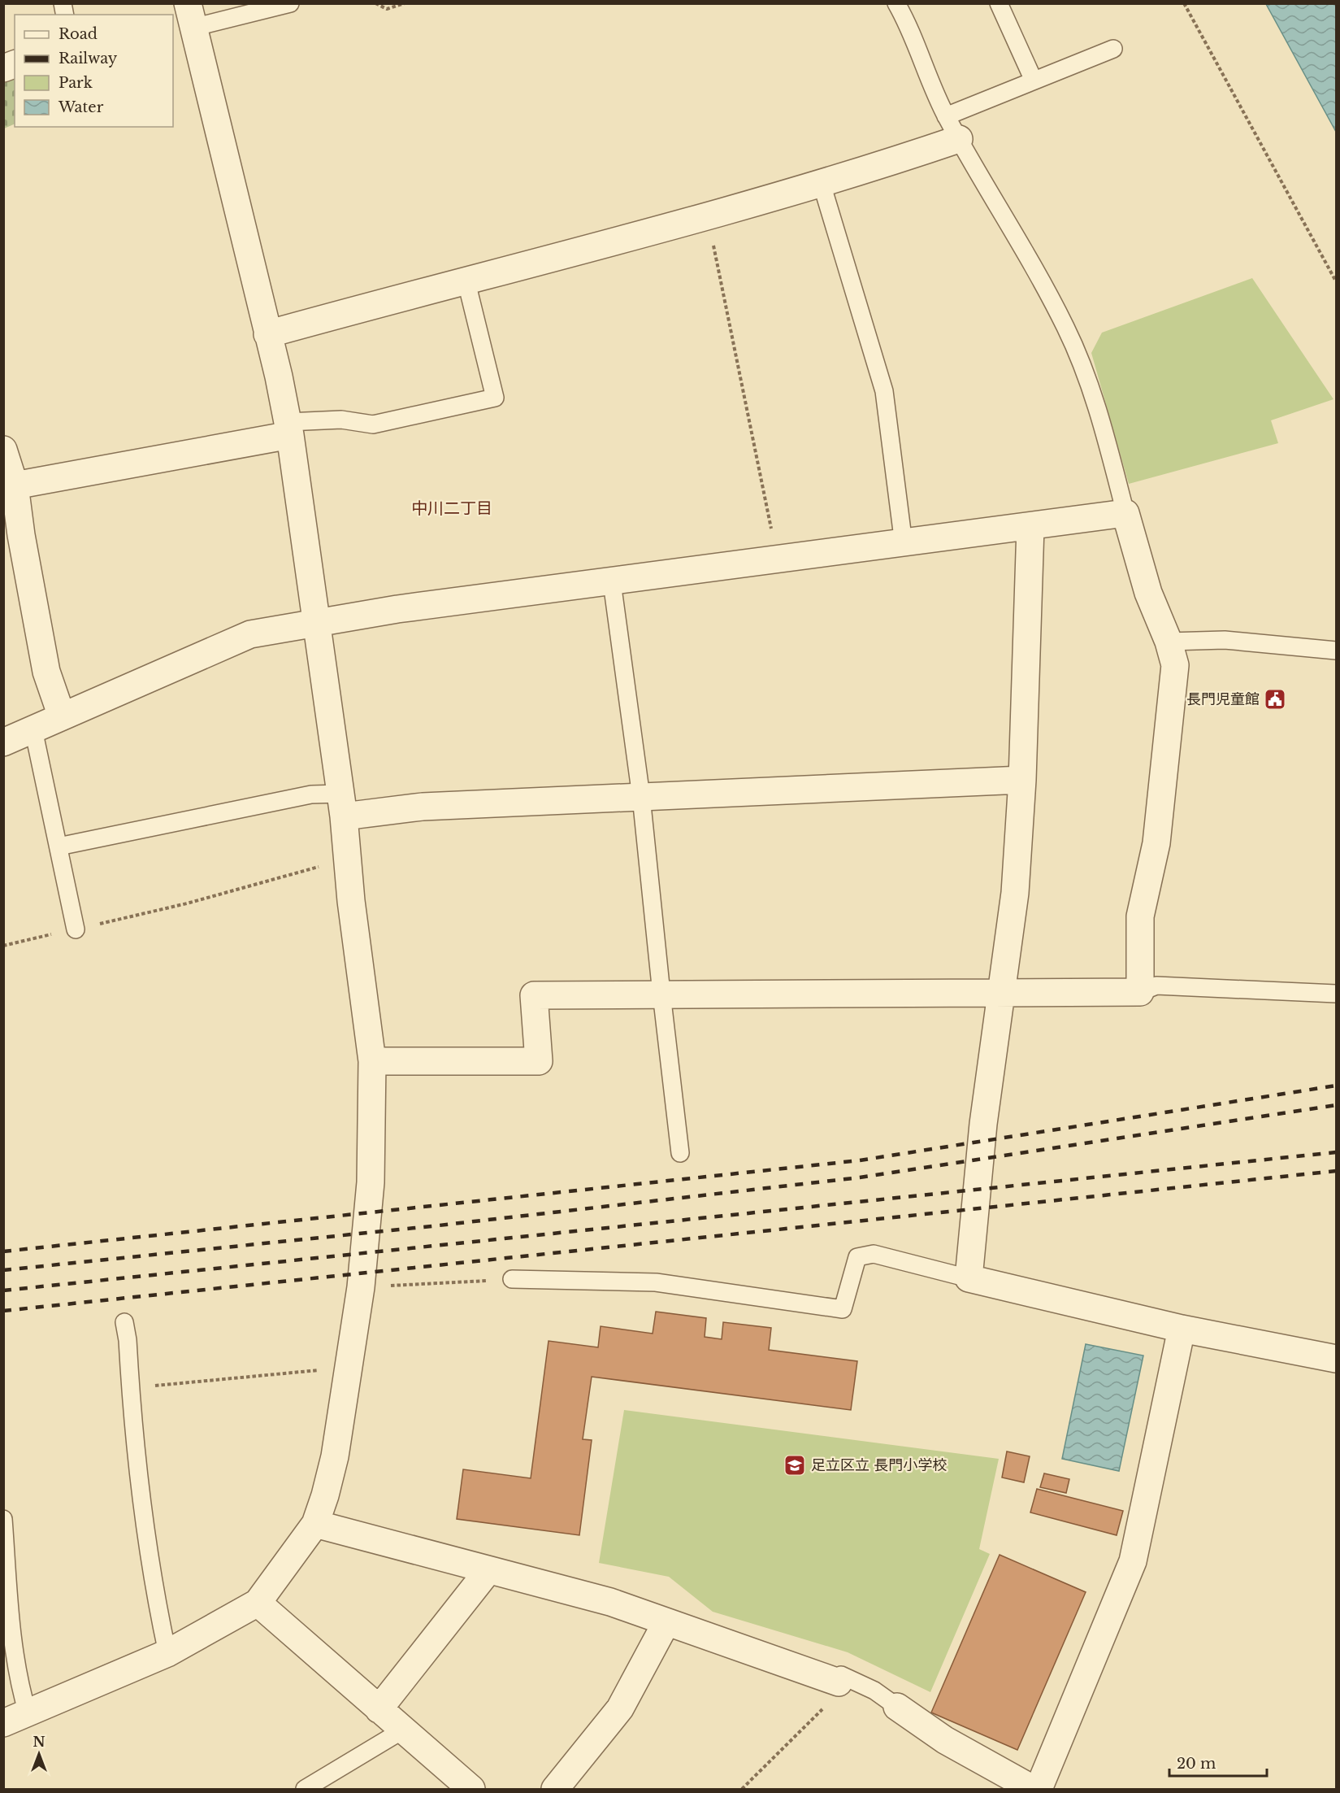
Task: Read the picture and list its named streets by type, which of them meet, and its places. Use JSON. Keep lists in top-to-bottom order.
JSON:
{
  "districts": ["中川二丁目"],
  "places": {
    "public building": ["長門児童館"],
    "school or university": ["足立区立 長門小学校"]
  },
  "legend": [
    "Road",
    "Railway",
    "Park",
    "Water"
  ],
  "scale_bar": "20 m",
  "north": "top"
}
